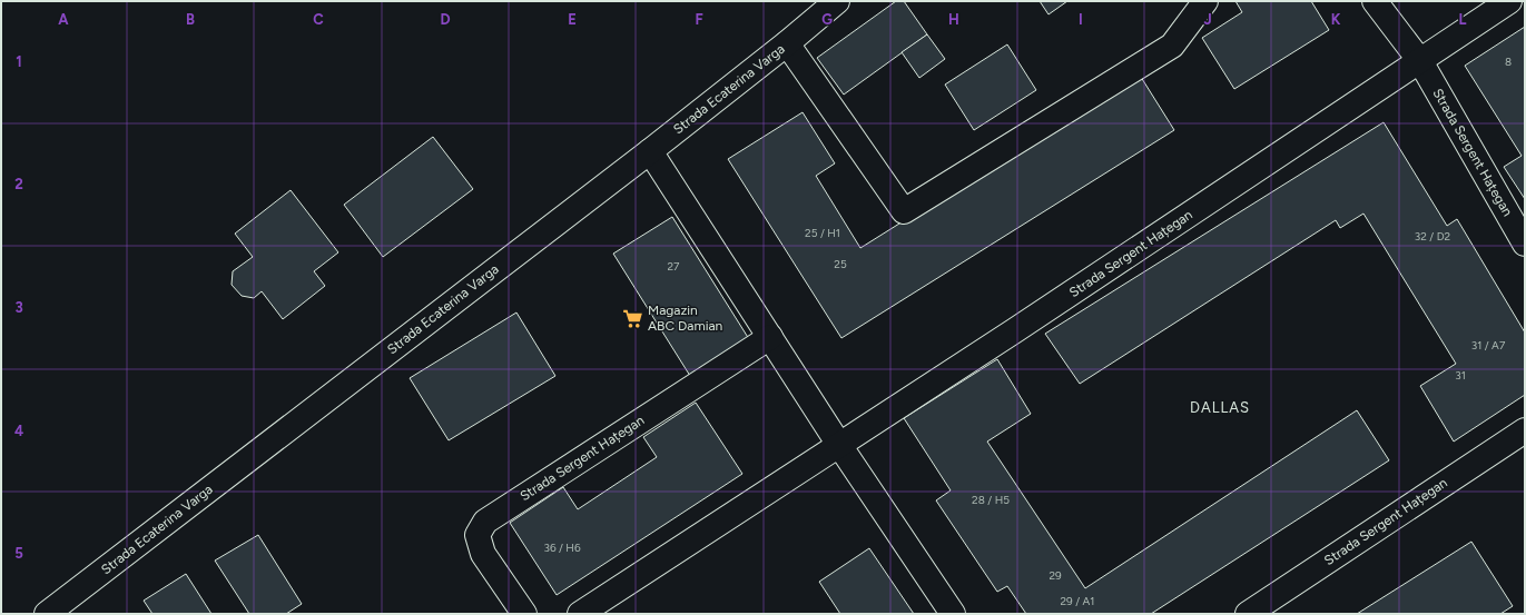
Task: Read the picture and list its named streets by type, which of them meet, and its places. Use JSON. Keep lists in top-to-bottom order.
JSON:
{
  "streets": {
    "street": ["Strada Ecaterina Varga", "Strada Sergent Hațegan"]
  },
  "districts": ["DALLAS"],
  "places": {
    "supermarket": ["Magazin ABC Damian"]
  },
  "house_numbers": [
    "8",
    "25 / H1",
    "32 / D2",
    "25",
    "27",
    "31 / A7",
    "31",
    "28 / H5",
    "36 / H6",
    "29",
    "29 / A1"
  ],
  "grid": {
    "columns": [
      "A",
      "B",
      "C",
      "D",
      "E",
      "F",
      "G",
      "H",
      "I",
      "J",
      "K",
      "L"
    ],
    "rows": [
      "1",
      "2",
      "3",
      "4",
      "5"
    ]
  }
}
